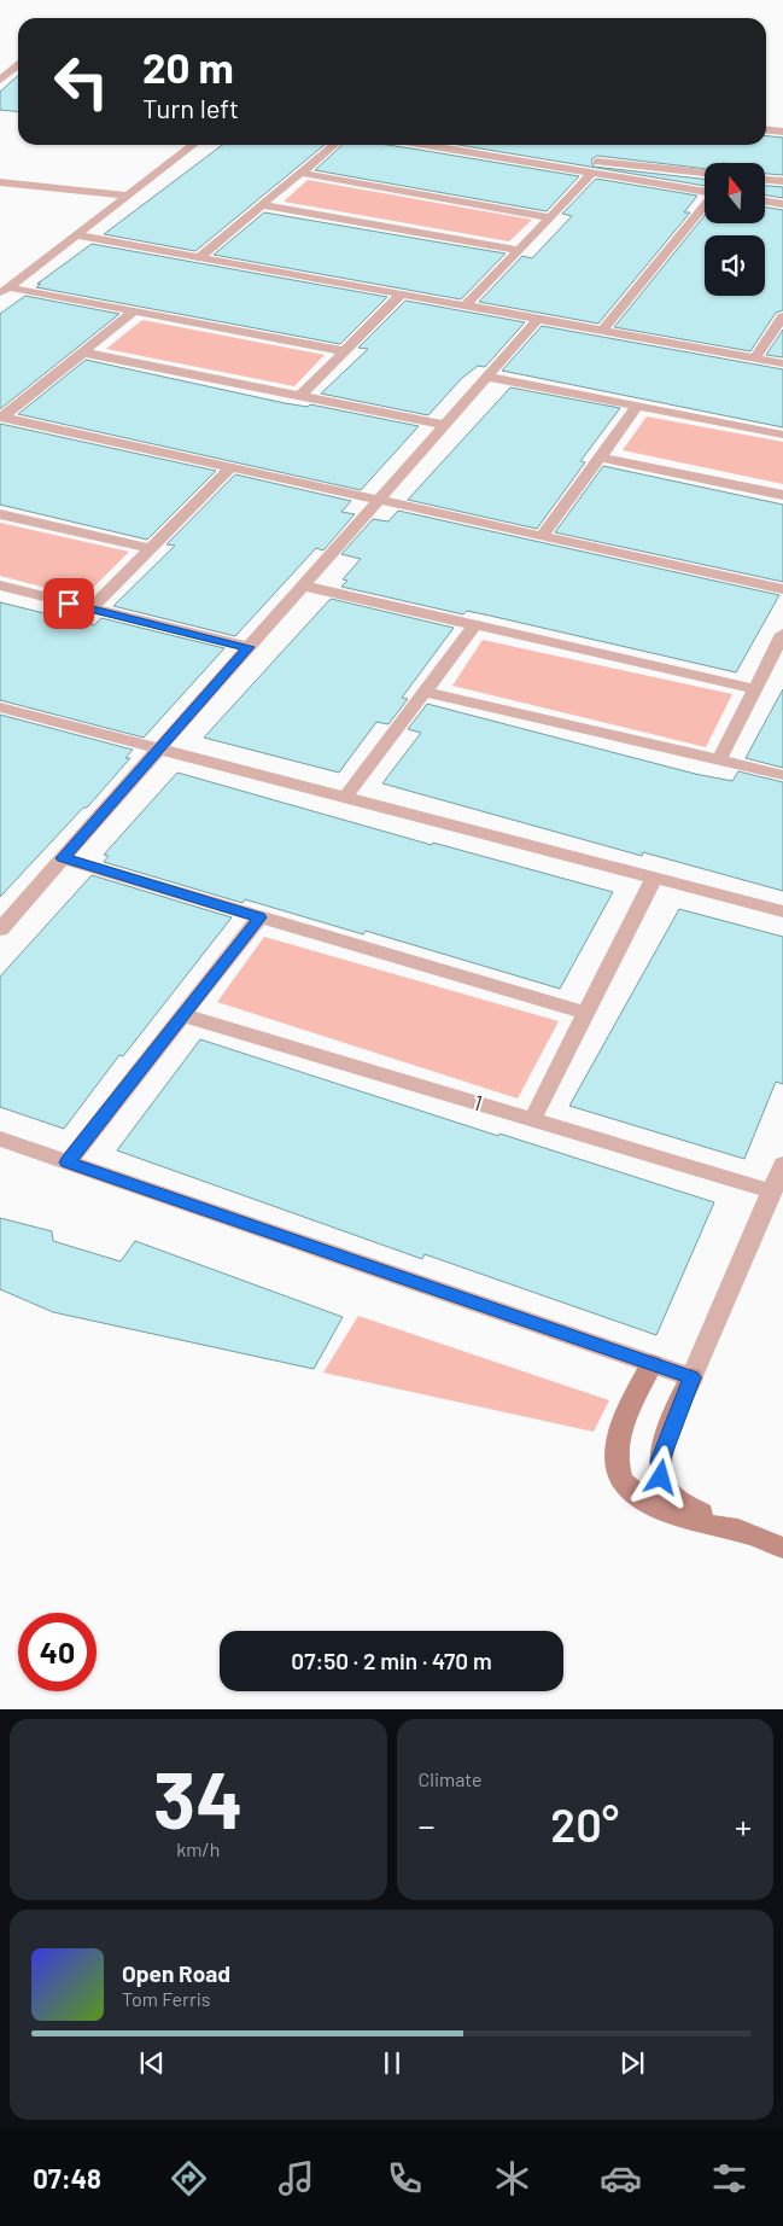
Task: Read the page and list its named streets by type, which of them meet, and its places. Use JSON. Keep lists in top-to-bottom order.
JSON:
{
  "streets": {
    "street": ["1"]
  },
  "north": "top",
  "page": {
    "turn": ["20 m", "Turn left"],
    "limit": "40",
    "trip": "07:50 · 2 min · 470 m",
    "tile": [
      ["34", "km/h"],
      "Climate"
    ],
    "heat": ["−", "20°", "+"],
    "song": ["Open Road", "Tom Ferris"],
    "tabs": "07:48"
  }
}
